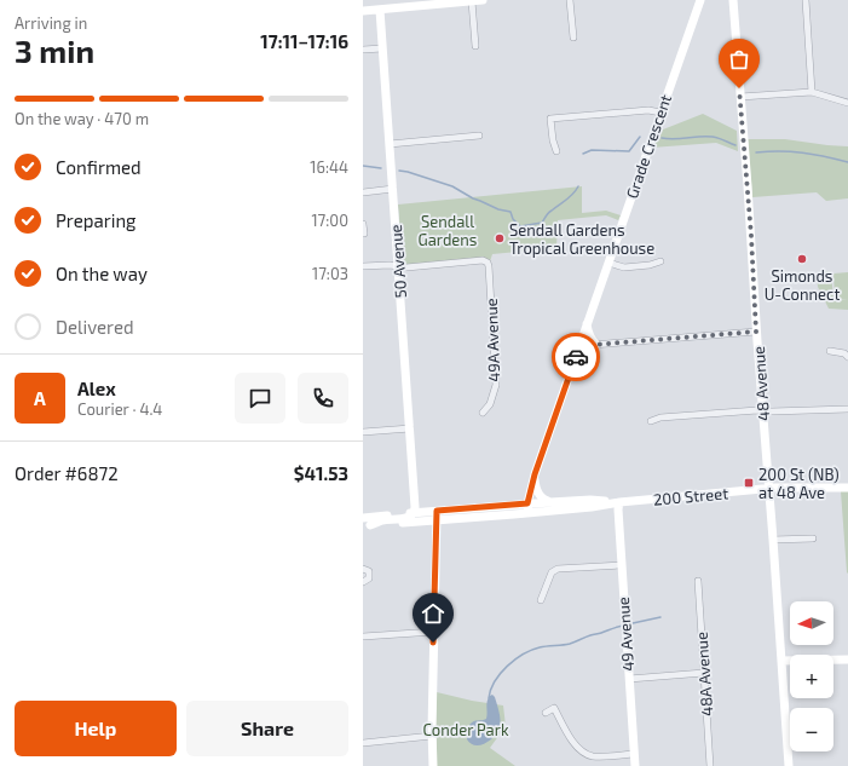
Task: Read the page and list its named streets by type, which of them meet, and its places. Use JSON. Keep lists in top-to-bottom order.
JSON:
{
  "streets": {
    "street": [
      "Grade Crescent",
      "50 Avenue",
      "49A Avenue",
      "48 Avenue",
      "200 Street",
      "49 Avenue",
      "48A Avenue"
    ]
  },
  "crossings": [
    ["Grade Crescent", "200 Street"],
    ["50 Avenue", "49A Avenue"],
    ["50 Avenue", "200 Street"],
    ["48 Avenue", "200 Street"],
    ["200 Street", "49 Avenue"]
  ],
  "parks": ["Sendall Gardens", "Conder Park"],
  "places": {
    "other": ["Sendall Gardens Tropical Greenhouse", "Simonds U-Connect"],
    "transit": ["200 St (NB) at 48 Ave"]
  },
  "north": "left",
  "page": {
    "heading": ["3 min", "Arriving in", "17:11–17:16"],
    "panel": [
      "Alex",
      "Courier · 4.4",
      "Order #6872",
      "$41.53"
    ],
    "bar": "On the way · 470 m",
    "list": [
      ["Confirmed", "16:44"],
      ["Preparing", "17:00"],
      ["On the way", "17:03"],
      "Delivered"
    ],
    "round": "A",
    "map_buttons": ["+", "−"],
    "buttons": ["Help", "Share"]
  }
}
